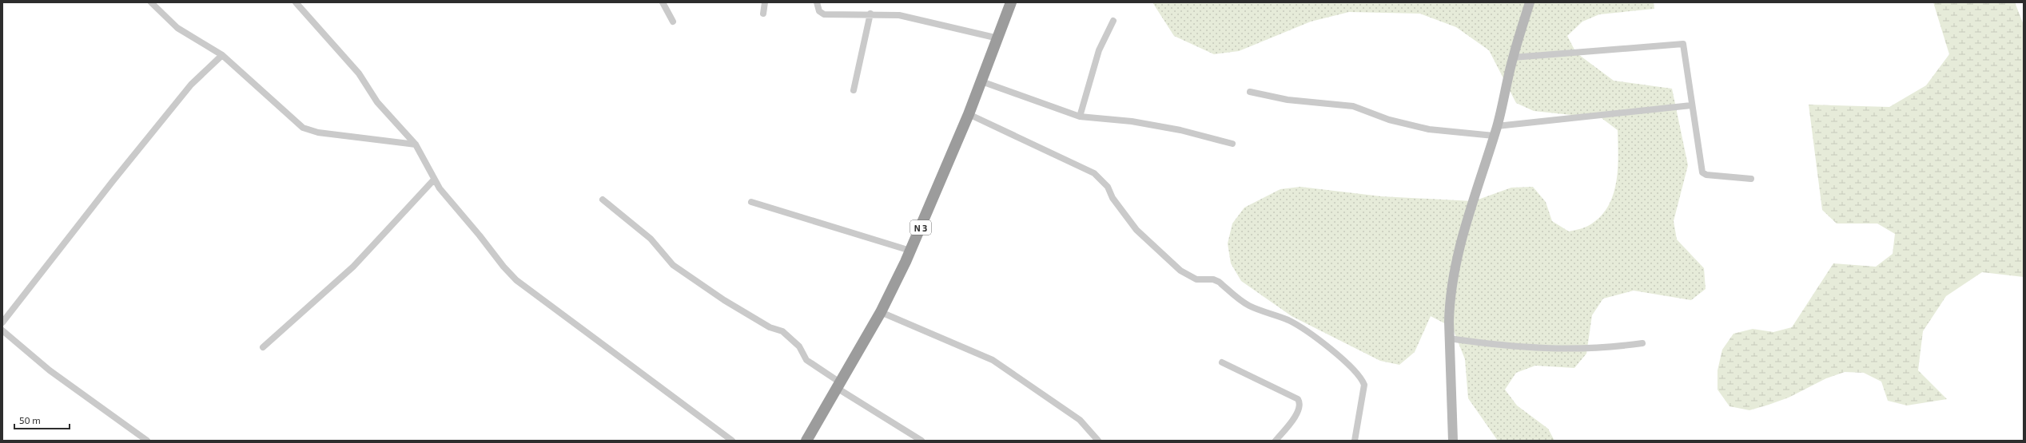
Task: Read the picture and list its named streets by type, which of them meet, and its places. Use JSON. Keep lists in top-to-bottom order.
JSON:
{
  "streets": {
    "highway": ["N 3"]
  },
  "scale_bar": "50 m"
}
